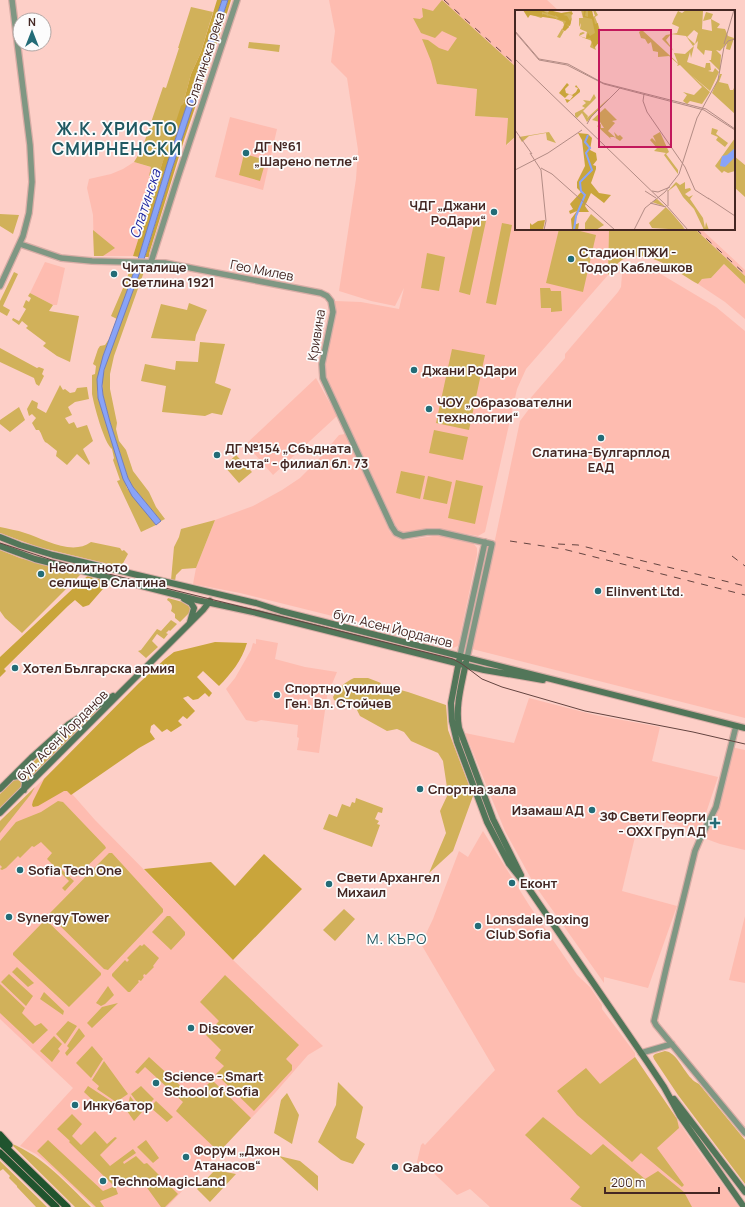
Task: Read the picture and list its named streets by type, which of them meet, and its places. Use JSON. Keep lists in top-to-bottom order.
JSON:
{
  "streets": {
    "main road": ["бул. Асен Йорданов"],
    "street": ["Слатинска река", "Гео Милев", "Кривина"]
  },
  "crossings": [
    ["Слатинска река", "Гео Милев"],
    ["Гео Милев", "Кривина"]
  ],
  "districts": ["Ж.К. ХРИСТО СМИРНЕНСКИ", "М. КЪРО"],
  "water": ["Слатинска"],
  "places": {
    "other": [
      "ДГ №61 „Шарено петле“",
      "ЧДГ „Джани РоДари“",
      "Стадион ПЖИ - Тодор Каблешков",
      "Читалище Светлина 1921",
      "Джани РоДари",
      "ЧОУ „Образователни технологии“",
      "Слатина-Булгарплод ЕАД",
      "ДГ №154 „Сбъдната мечта“ - филиал бл. 73",
      "Неолитното селище в Слатина",
      "Elinvent Ltd.",
      "Хотел Българска армия",
      "Спортно училище Ген. Вл. Стойчев",
      "Спортна зала",
      "Изамаш АД",
      "Sofia Tech One",
      "Еконт",
      "Свети Архангел Михаил",
      "Synergy Tower",
      "Lonsdale Boxing Club Sofia",
      "Discover",
      "Science - Smart School of Sofia",
      "Инкубатор",
      "Форум „Джон Атанасов“",
      "Gabco",
      "TechnoMagicLand"
    ],
    "health": ["ЗФ Свети Георги - ОХХ Груп АД"]
  },
  "scale_bar": "200 m",
  "north": "top"
}
